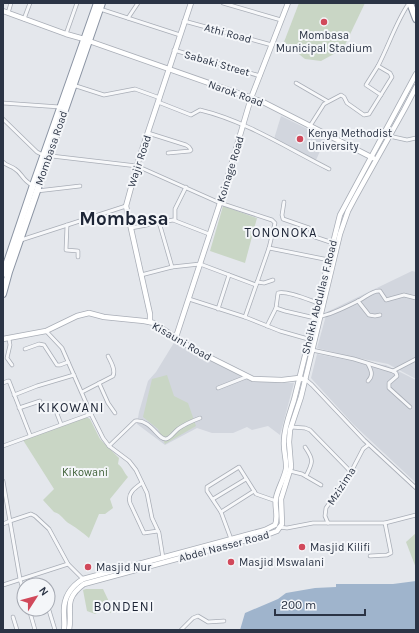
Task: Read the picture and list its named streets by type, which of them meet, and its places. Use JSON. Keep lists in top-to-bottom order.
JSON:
{
  "streets": {
    "highway": ["Mombasa Road"],
    "main road": [
      "Narok Road",
      "Wajir Road",
      "Koinage Road",
      "Sheikh Abdullas F.Road",
      "Kisauni Road",
      "Abdel Nasser Road"
    ],
    "street": ["Athi Road", "Sabaki Street", "Mzizima"]
  },
  "crossings": [
    ["Athi Road", "Wajir Road"],
    ["Athi Road", "Koinage Road"],
    ["Sabaki Street", "Wajir Road"],
    ["Sabaki Street", "Koinage Road"],
    ["Narok Road", "Mombasa Road"],
    ["Narok Road", "Wajir Road"],
    ["Narok Road", "Koinage Road"],
    ["Narok Road", "Sheikh Abdullas F.Road"],
    ["Wajir Road", "Kisauni Road"],
    ["Koinage Road", "Kisauni Road"],
    ["Sheikh Abdullas F.Road", "Kisauni Road"],
    ["Sheikh Abdullas F.Road", "Abdel Nasser Road"],
    ["Mzizima", "Abdel Nasser Road"]
  ],
  "districts": [
    "Mombasa",
    "TONONOKA",
    "KIKOWANI",
    "BONDENI"
  ],
  "parks": ["Kikowani"],
  "places": [
    "Mombasa Municipal Stadium",
    "Kenya Methodist University",
    "Masjid Kilifi",
    "Masjid Mswalani",
    "Masjid Nur"
  ],
  "scale_bar": "200 m",
  "north": "top right"
}
